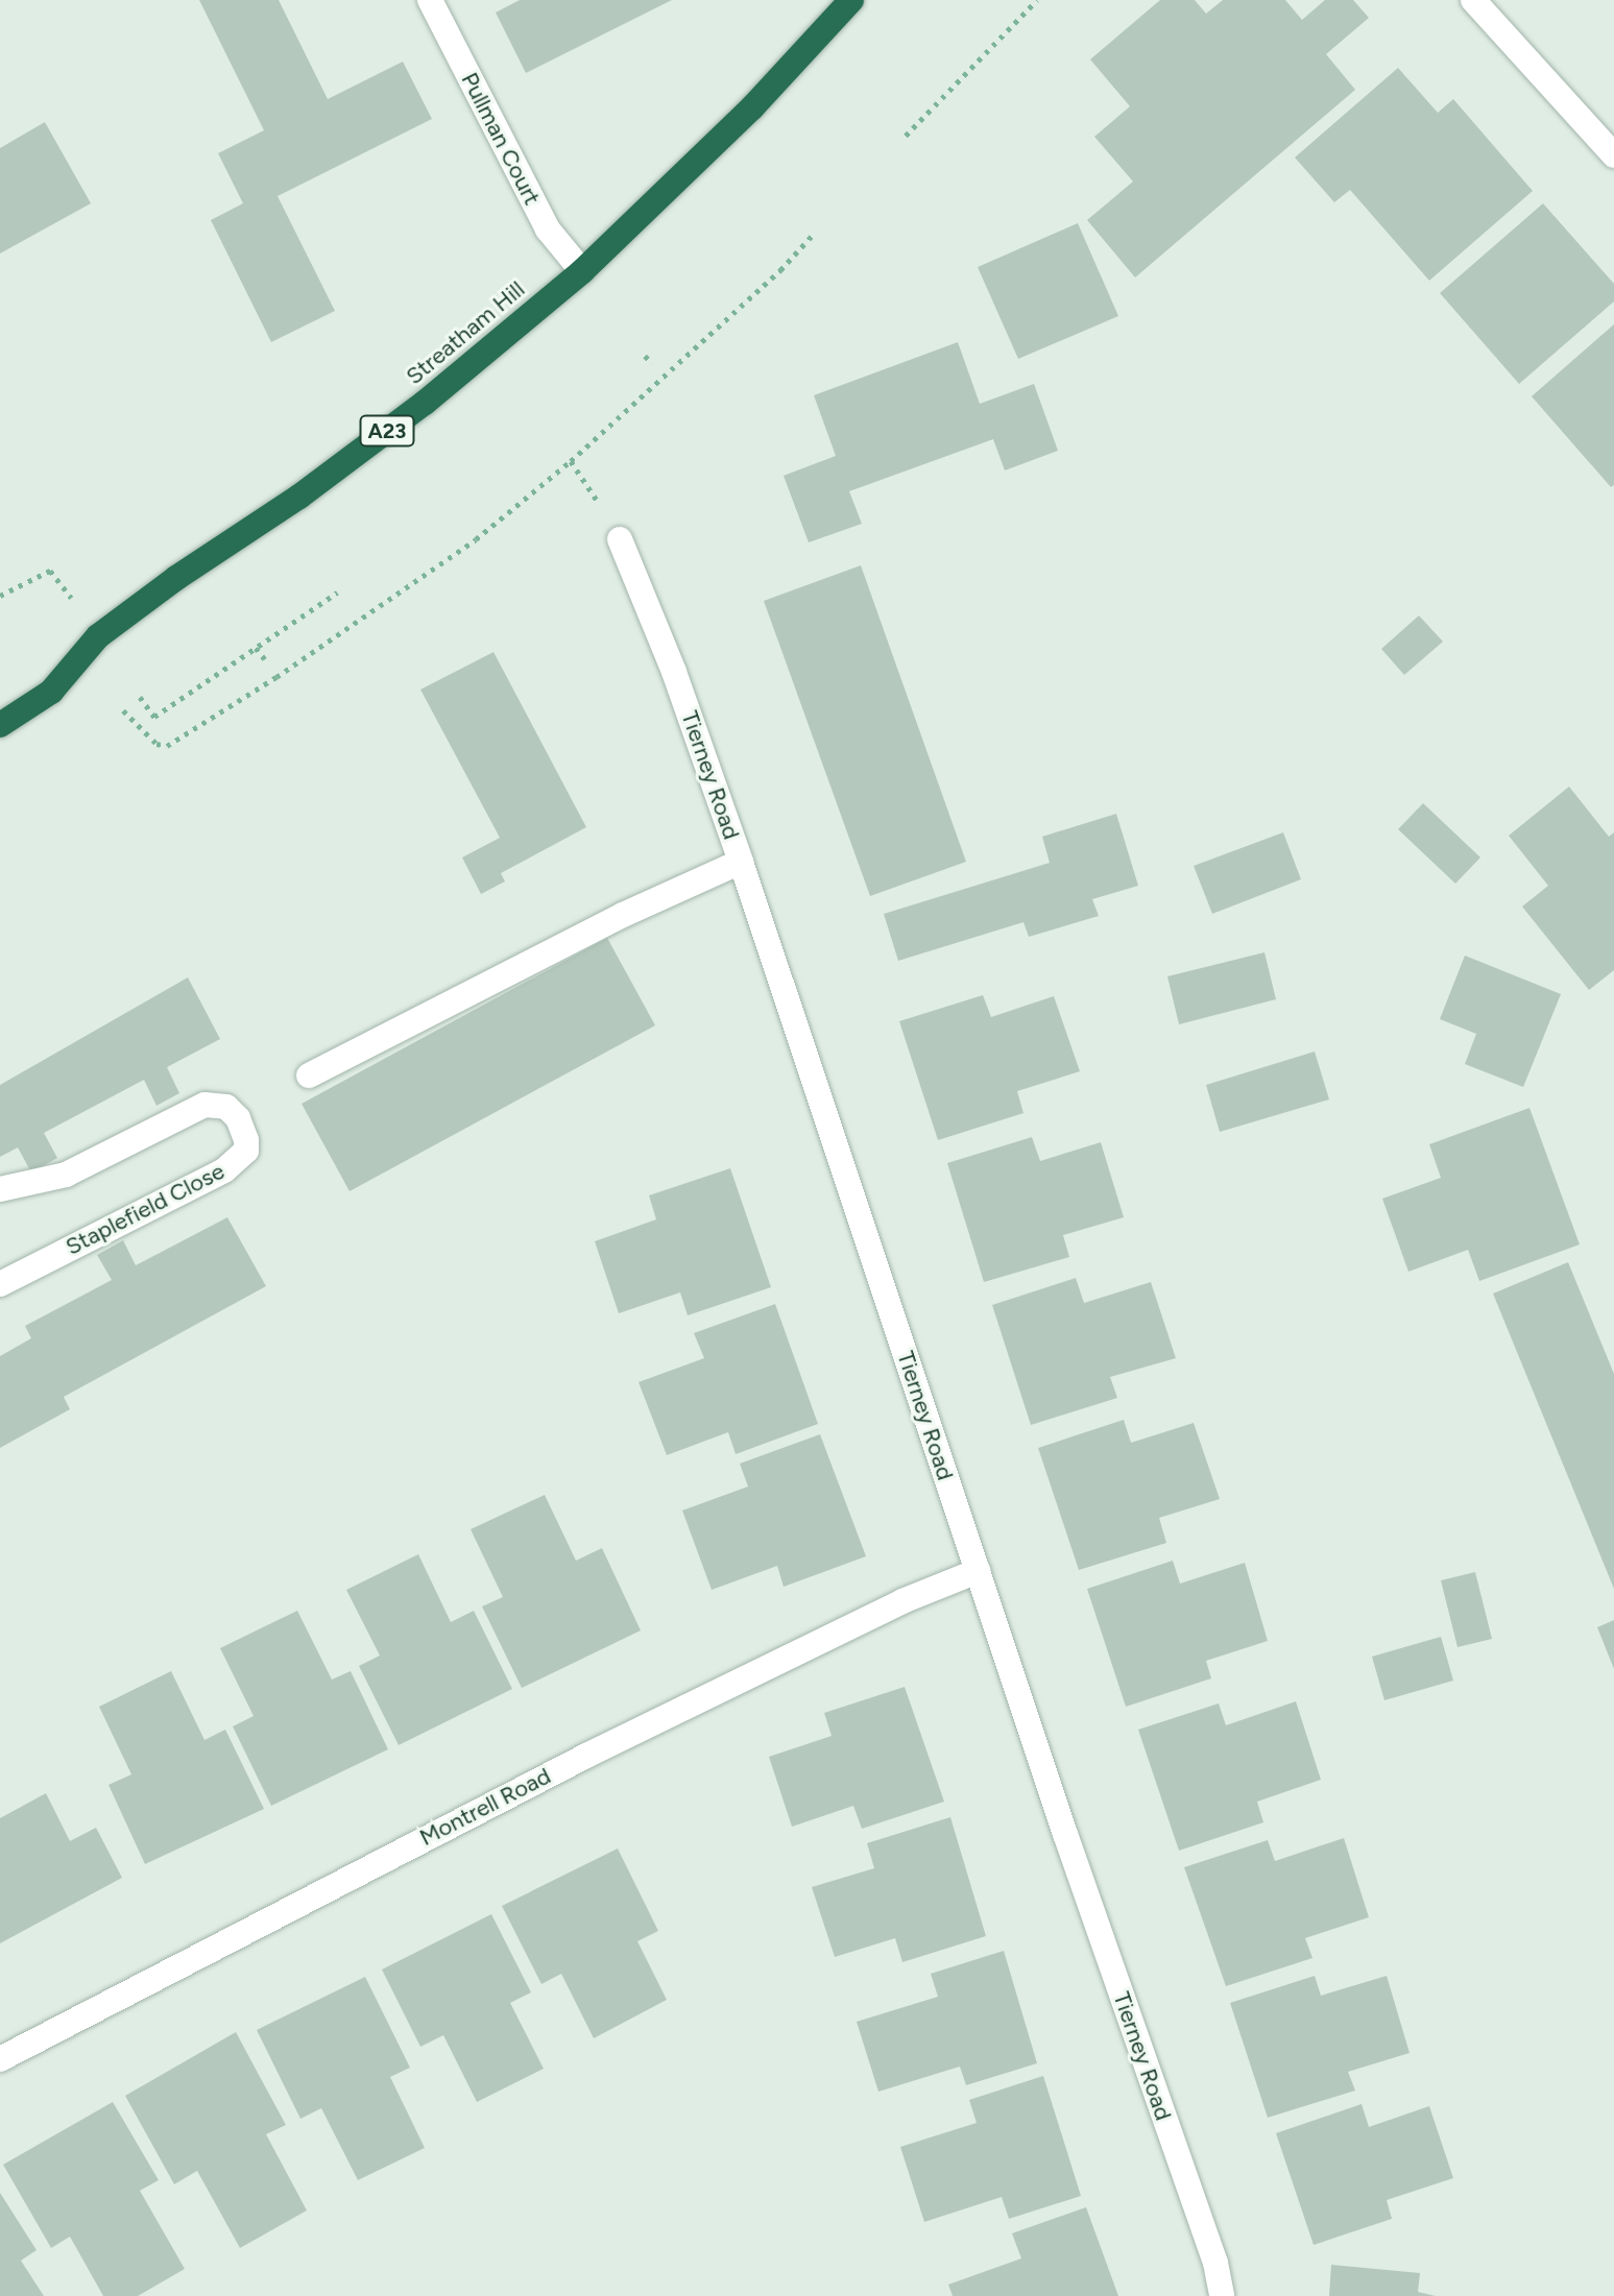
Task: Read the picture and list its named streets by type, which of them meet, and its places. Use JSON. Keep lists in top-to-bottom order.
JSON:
{
  "streets": {
    "highway": ["Streatham Hill", "A23"],
    "street": [
      "Pullman Court",
      "Tierney Road",
      "Staplefield Close",
      "Montrell Road"
    ]
  },
  "crossings": [
    ["Pullman Court", "Streatham Hill"],
    ["Tierney Road", "Montrell Road"]
  ]
}
